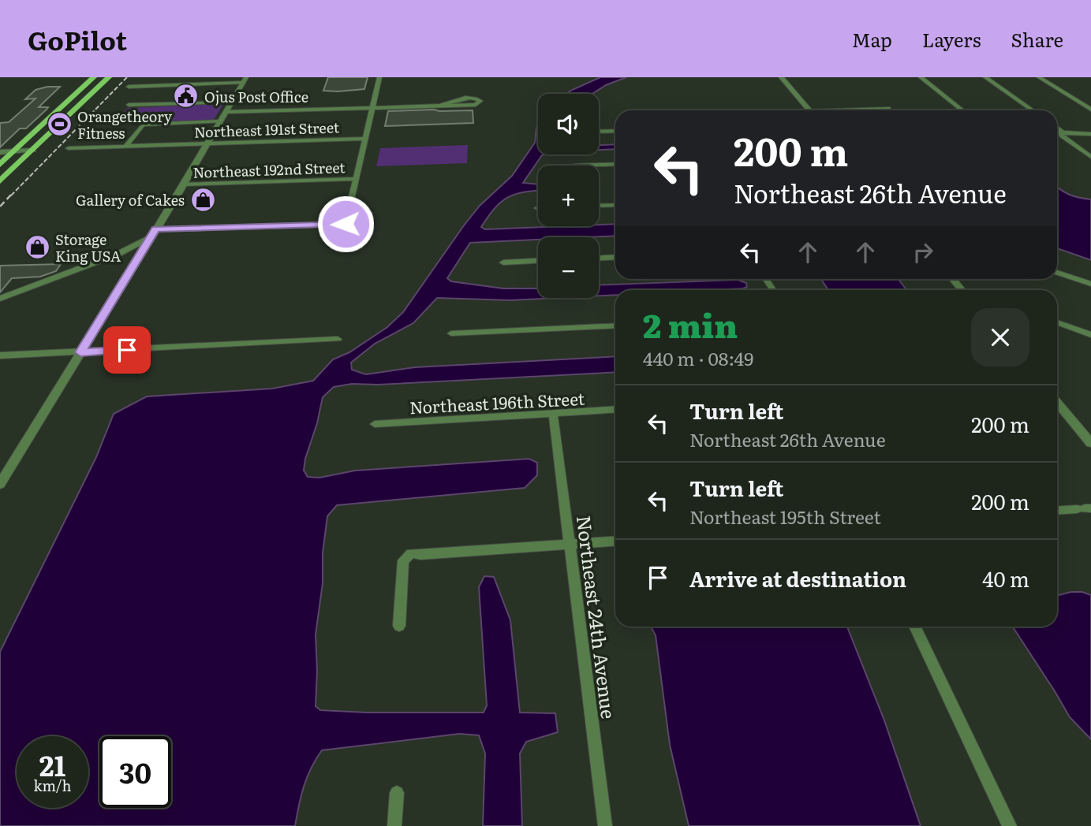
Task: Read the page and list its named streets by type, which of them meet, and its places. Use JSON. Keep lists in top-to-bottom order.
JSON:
{
  "streets": {
    "street": [
      "Northeast 191st Street",
      "Northeast 192nd Street",
      "Northeast 196th Street",
      "Northeast 24th Avenue"
    ]
  },
  "crossings": [
    ["Northeast 196th Street", "Northeast 24th Avenue"]
  ],
  "places": {
    "public building": ["Ojus Post Office"],
    "sports": ["Orangetheory Fitness"],
    "shop": ["Gallery of Cakes", "Storage King USA"]
  },
  "page": {
    "header": "GoPilot",
    "nav": ["Map", "Layers", "Share"],
    "map_buttons": ["+", "−"],
    "turn": ["200 m", "Northeast 26th Avenue"],
    "heading": ["2 min", "440 m · 08:49"],
    "list": [
      {
        "name": "Turn left",
        "note": "Northeast 26th Avenue",
        "value": "200 m"
      },
      {
        "name": "Turn left",
        "note": "Northeast 195th Street",
        "value": "200 m"
      },
      {
        "name": "Arrive at destination",
        "value": "40 m"
      }
    ],
    "speed": "21 km/h",
    "limit": "30"
  }
}
